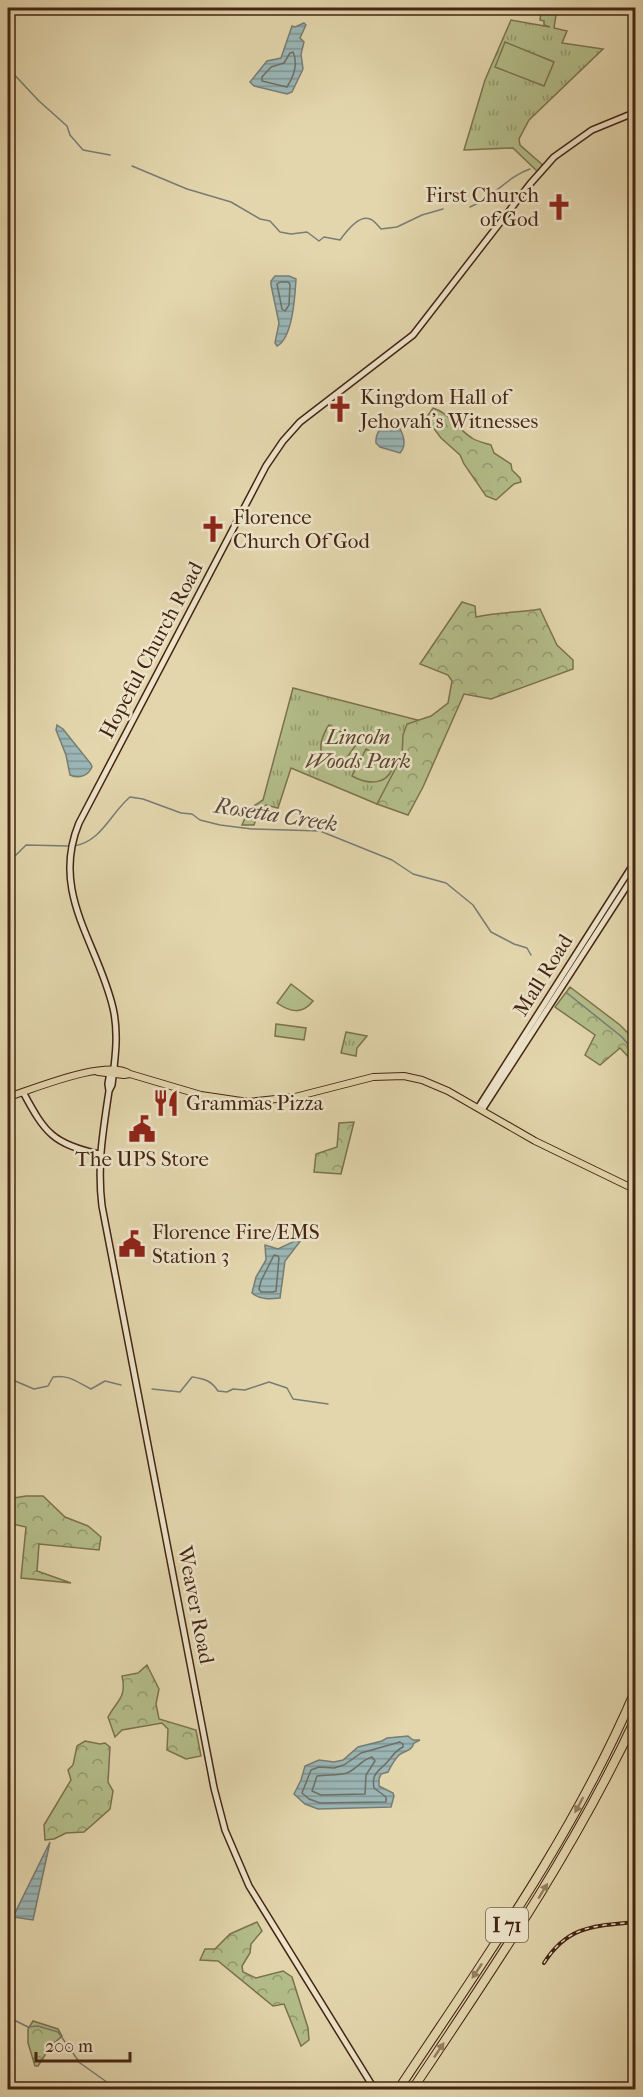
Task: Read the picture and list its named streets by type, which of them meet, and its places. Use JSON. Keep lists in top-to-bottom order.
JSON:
{
  "streets": {
    "highway": ["I 71"],
    "main road": ["Hopeful Church Road", "Mall Road", "Weaver Road"]
  },
  "crossings": [
    ["Hopeful Church Road", "Weaver Road"]
  ],
  "water": ["Rosetta Creek"],
  "parks": ["Lincoln Woods Park"],
  "places": {
    "church": ["First Church of God", "Kingdom Hall of Jehovah’s Witnesses", "Florence Church Of God"],
    "restaurant": ["Grammas Pizza"],
    "public building": ["The UPS Store", "Florence Fire/EMS Station 3"]
  },
  "scale_bar": "200 m"
}
